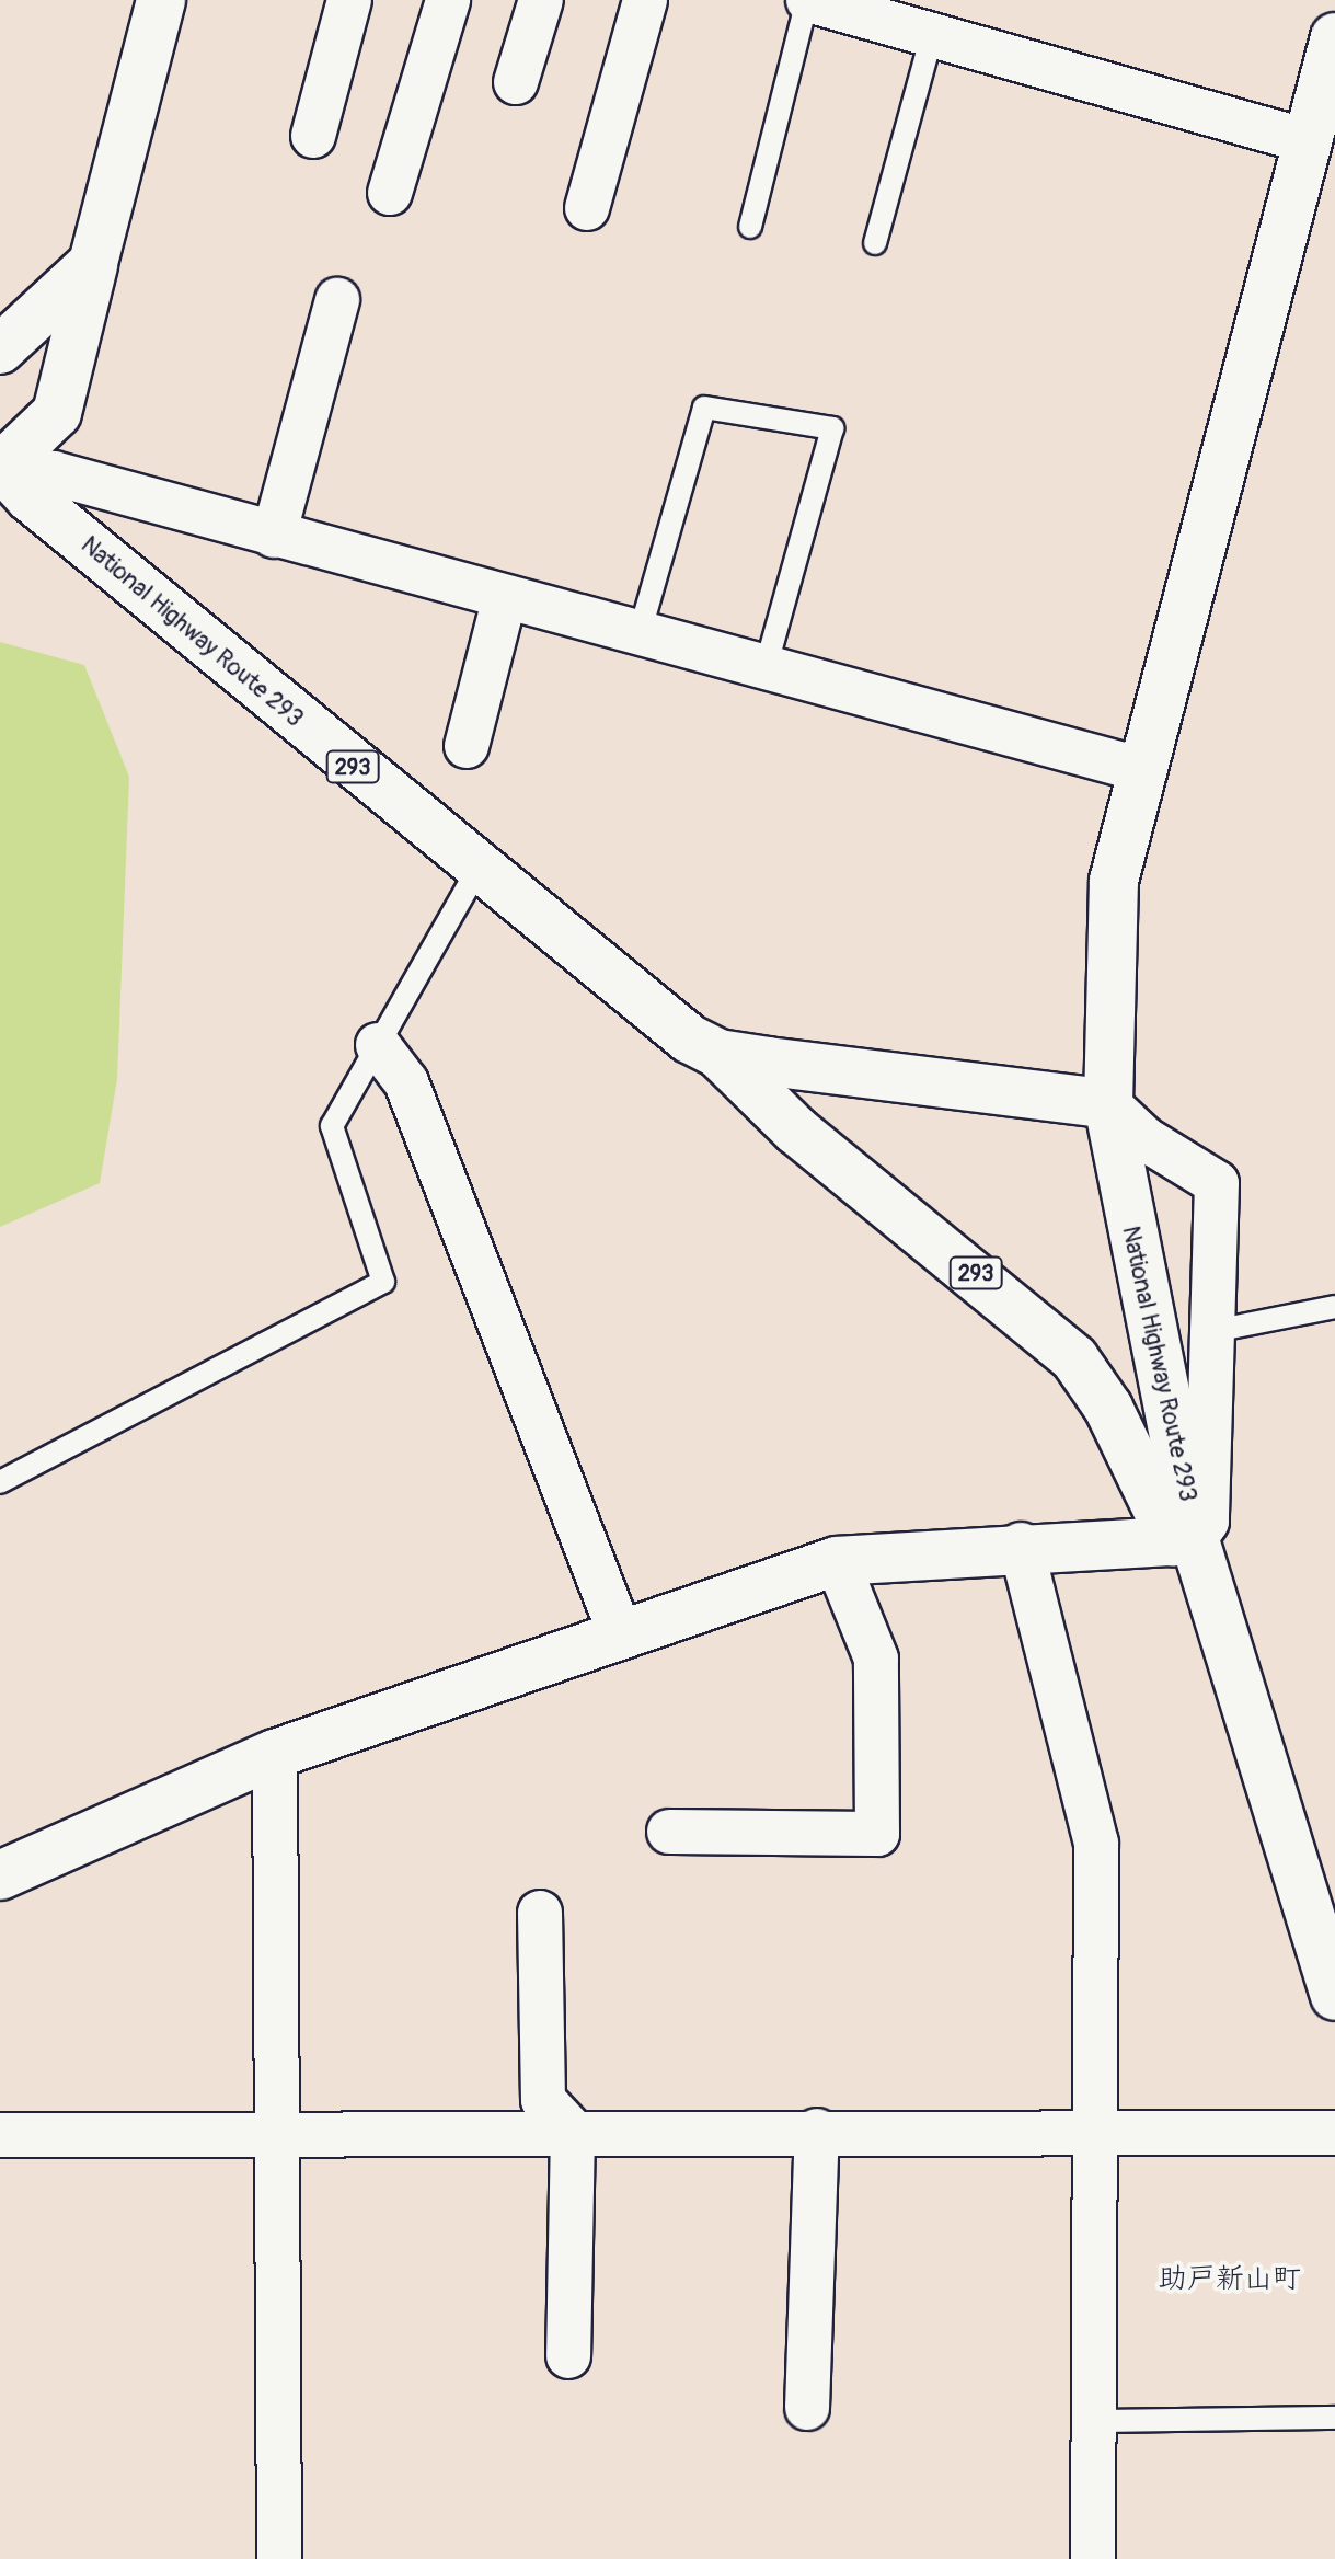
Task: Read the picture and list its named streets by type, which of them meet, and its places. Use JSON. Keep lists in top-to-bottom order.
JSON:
{
  "streets": {
    "main road": ["National Highway Route 293", "293"]
  },
  "districts": ["助戸新山町"]
}
